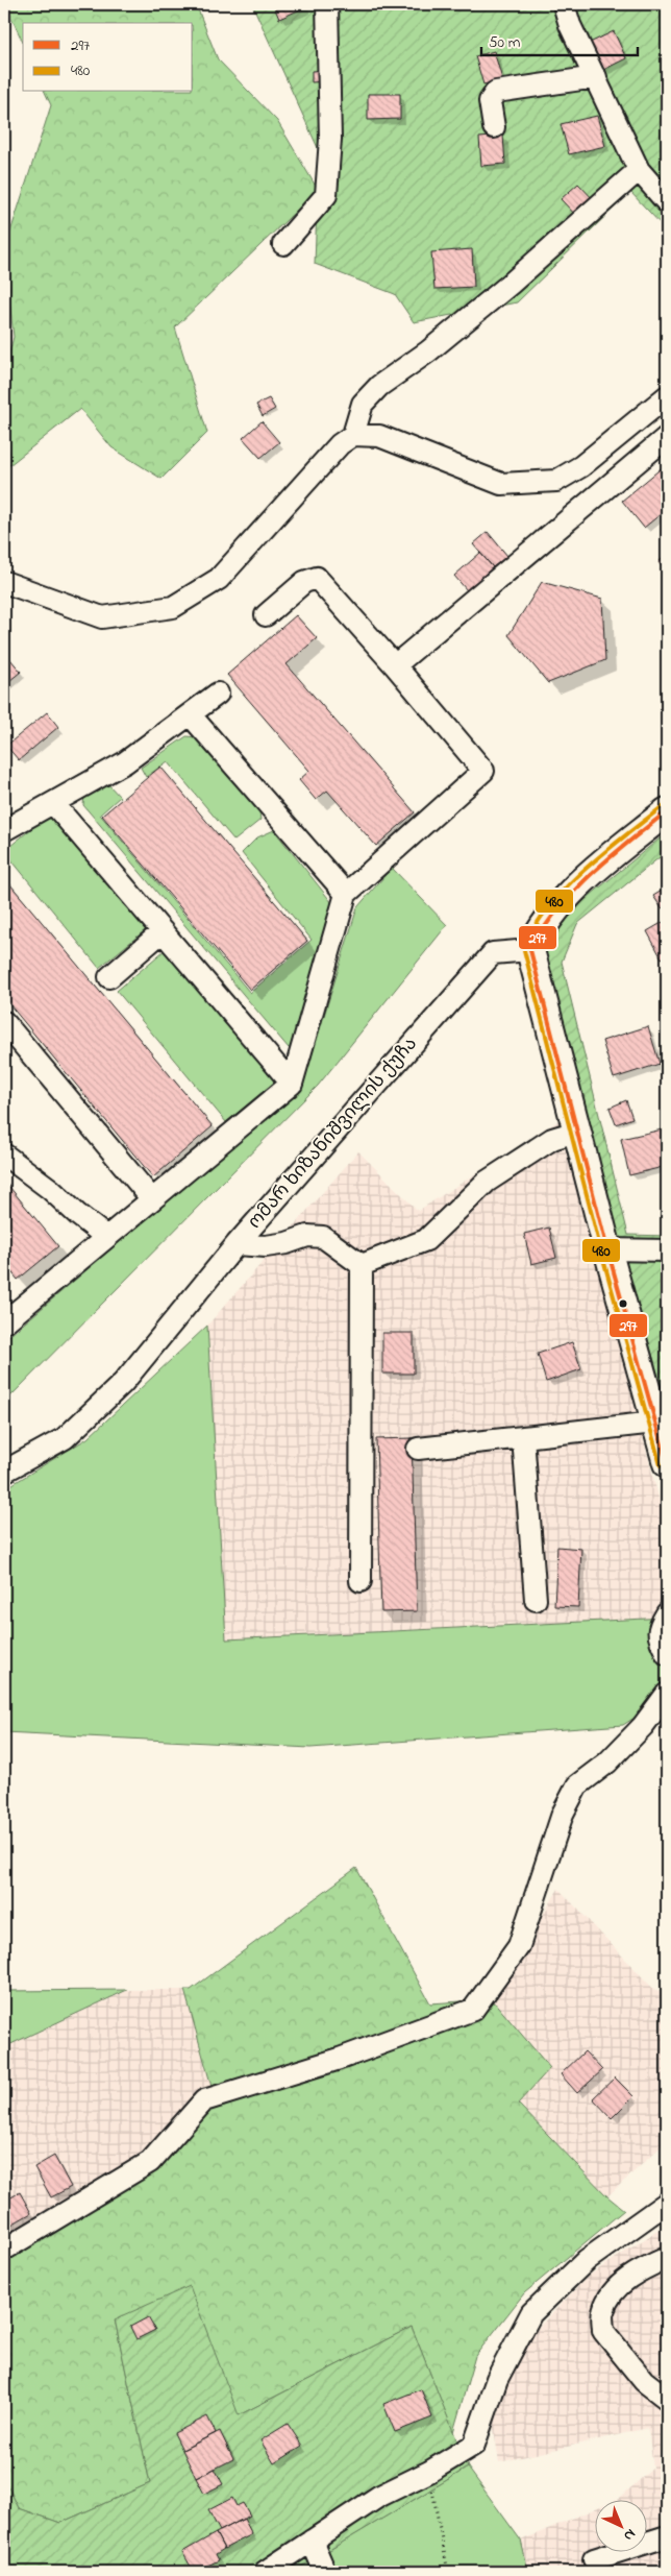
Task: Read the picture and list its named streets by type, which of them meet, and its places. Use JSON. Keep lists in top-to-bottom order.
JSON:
{
  "streets": {
    "street": ["ომარ ხიზანიშვილის ქუჩა"]
  },
  "lines": ["transit line 480", "transit line 297"],
  "legend": ["297", "480"],
  "scale_bar": "50 m",
  "north": "bottom right"
}
